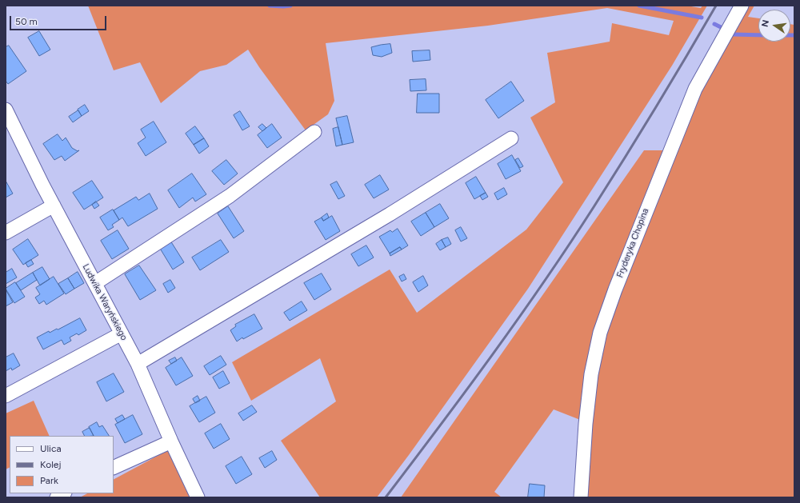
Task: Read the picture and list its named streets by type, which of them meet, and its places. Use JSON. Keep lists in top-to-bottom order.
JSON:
{
  "streets": {
    "street": ["Fryderyka Chopina", "Ludwika Waryńskiego"]
  },
  "legend": ["Ulica", "Kolej", "Park"],
  "scale_bar": "50 m",
  "north": "left"
}
